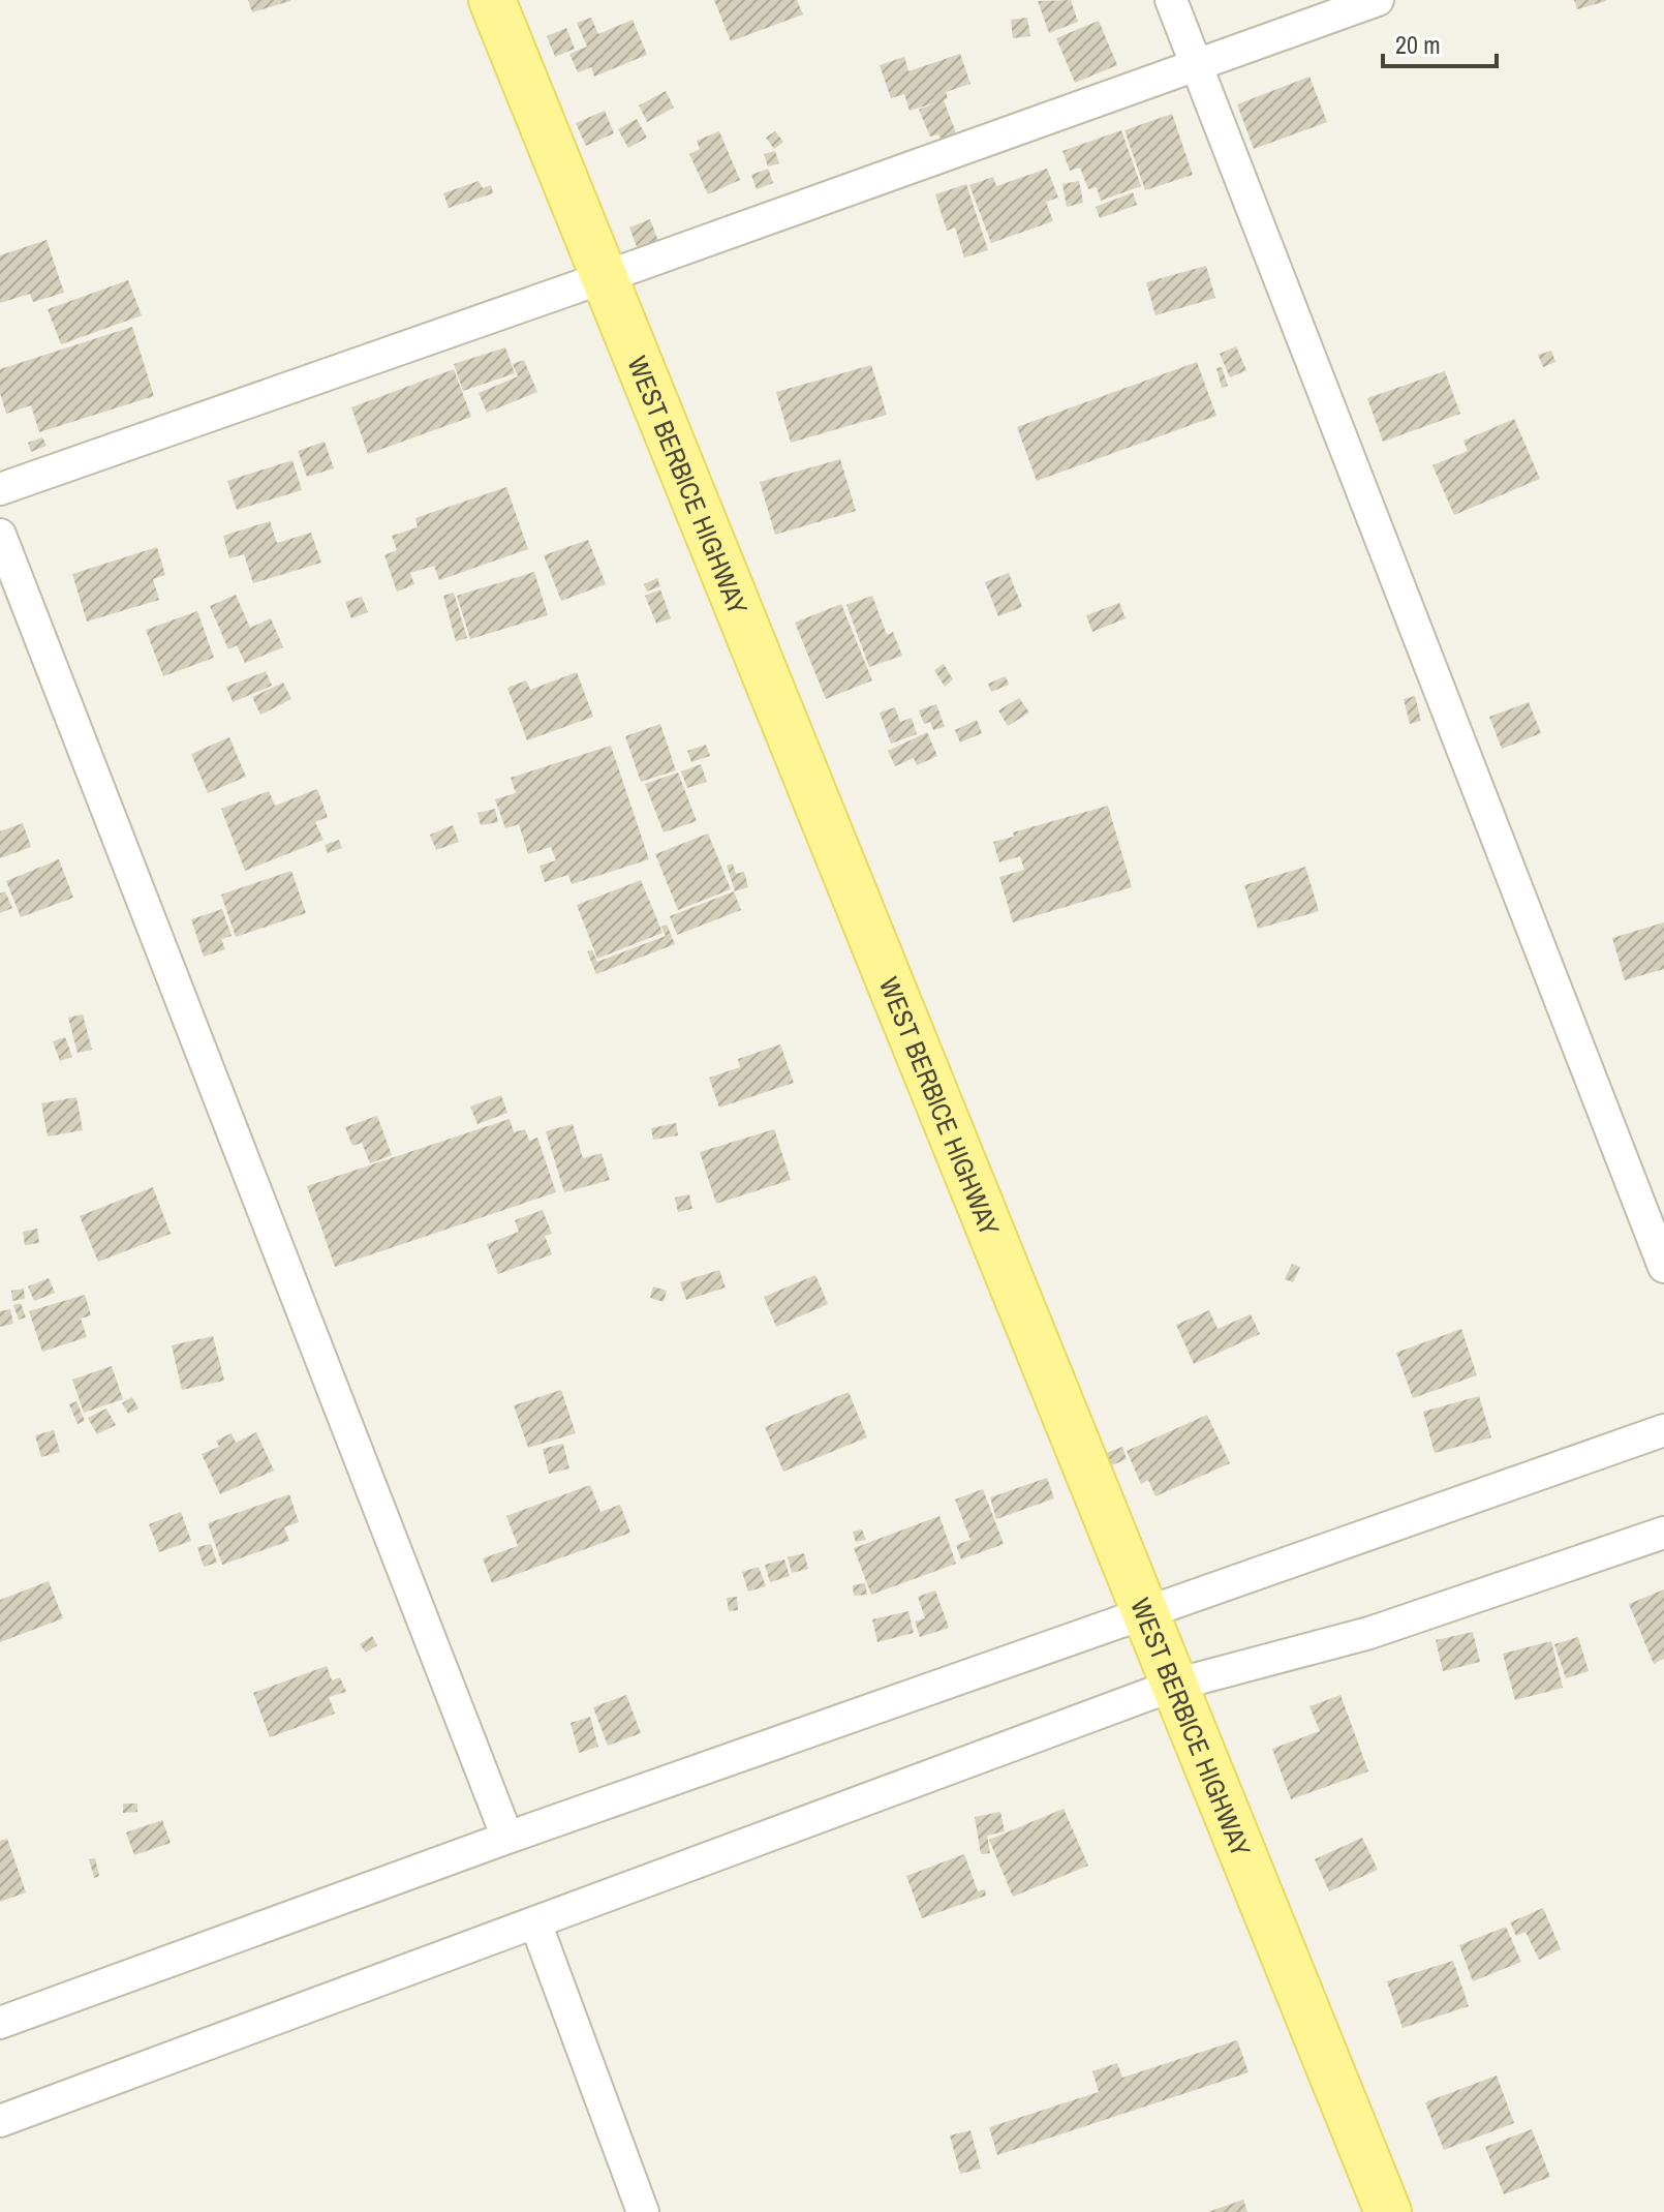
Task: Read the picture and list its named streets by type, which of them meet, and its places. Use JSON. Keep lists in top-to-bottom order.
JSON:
{
  "streets": {
    "main road": ["WEST BERBICE HIGHWAY"]
  },
  "scale_bar": "20 m"
}
